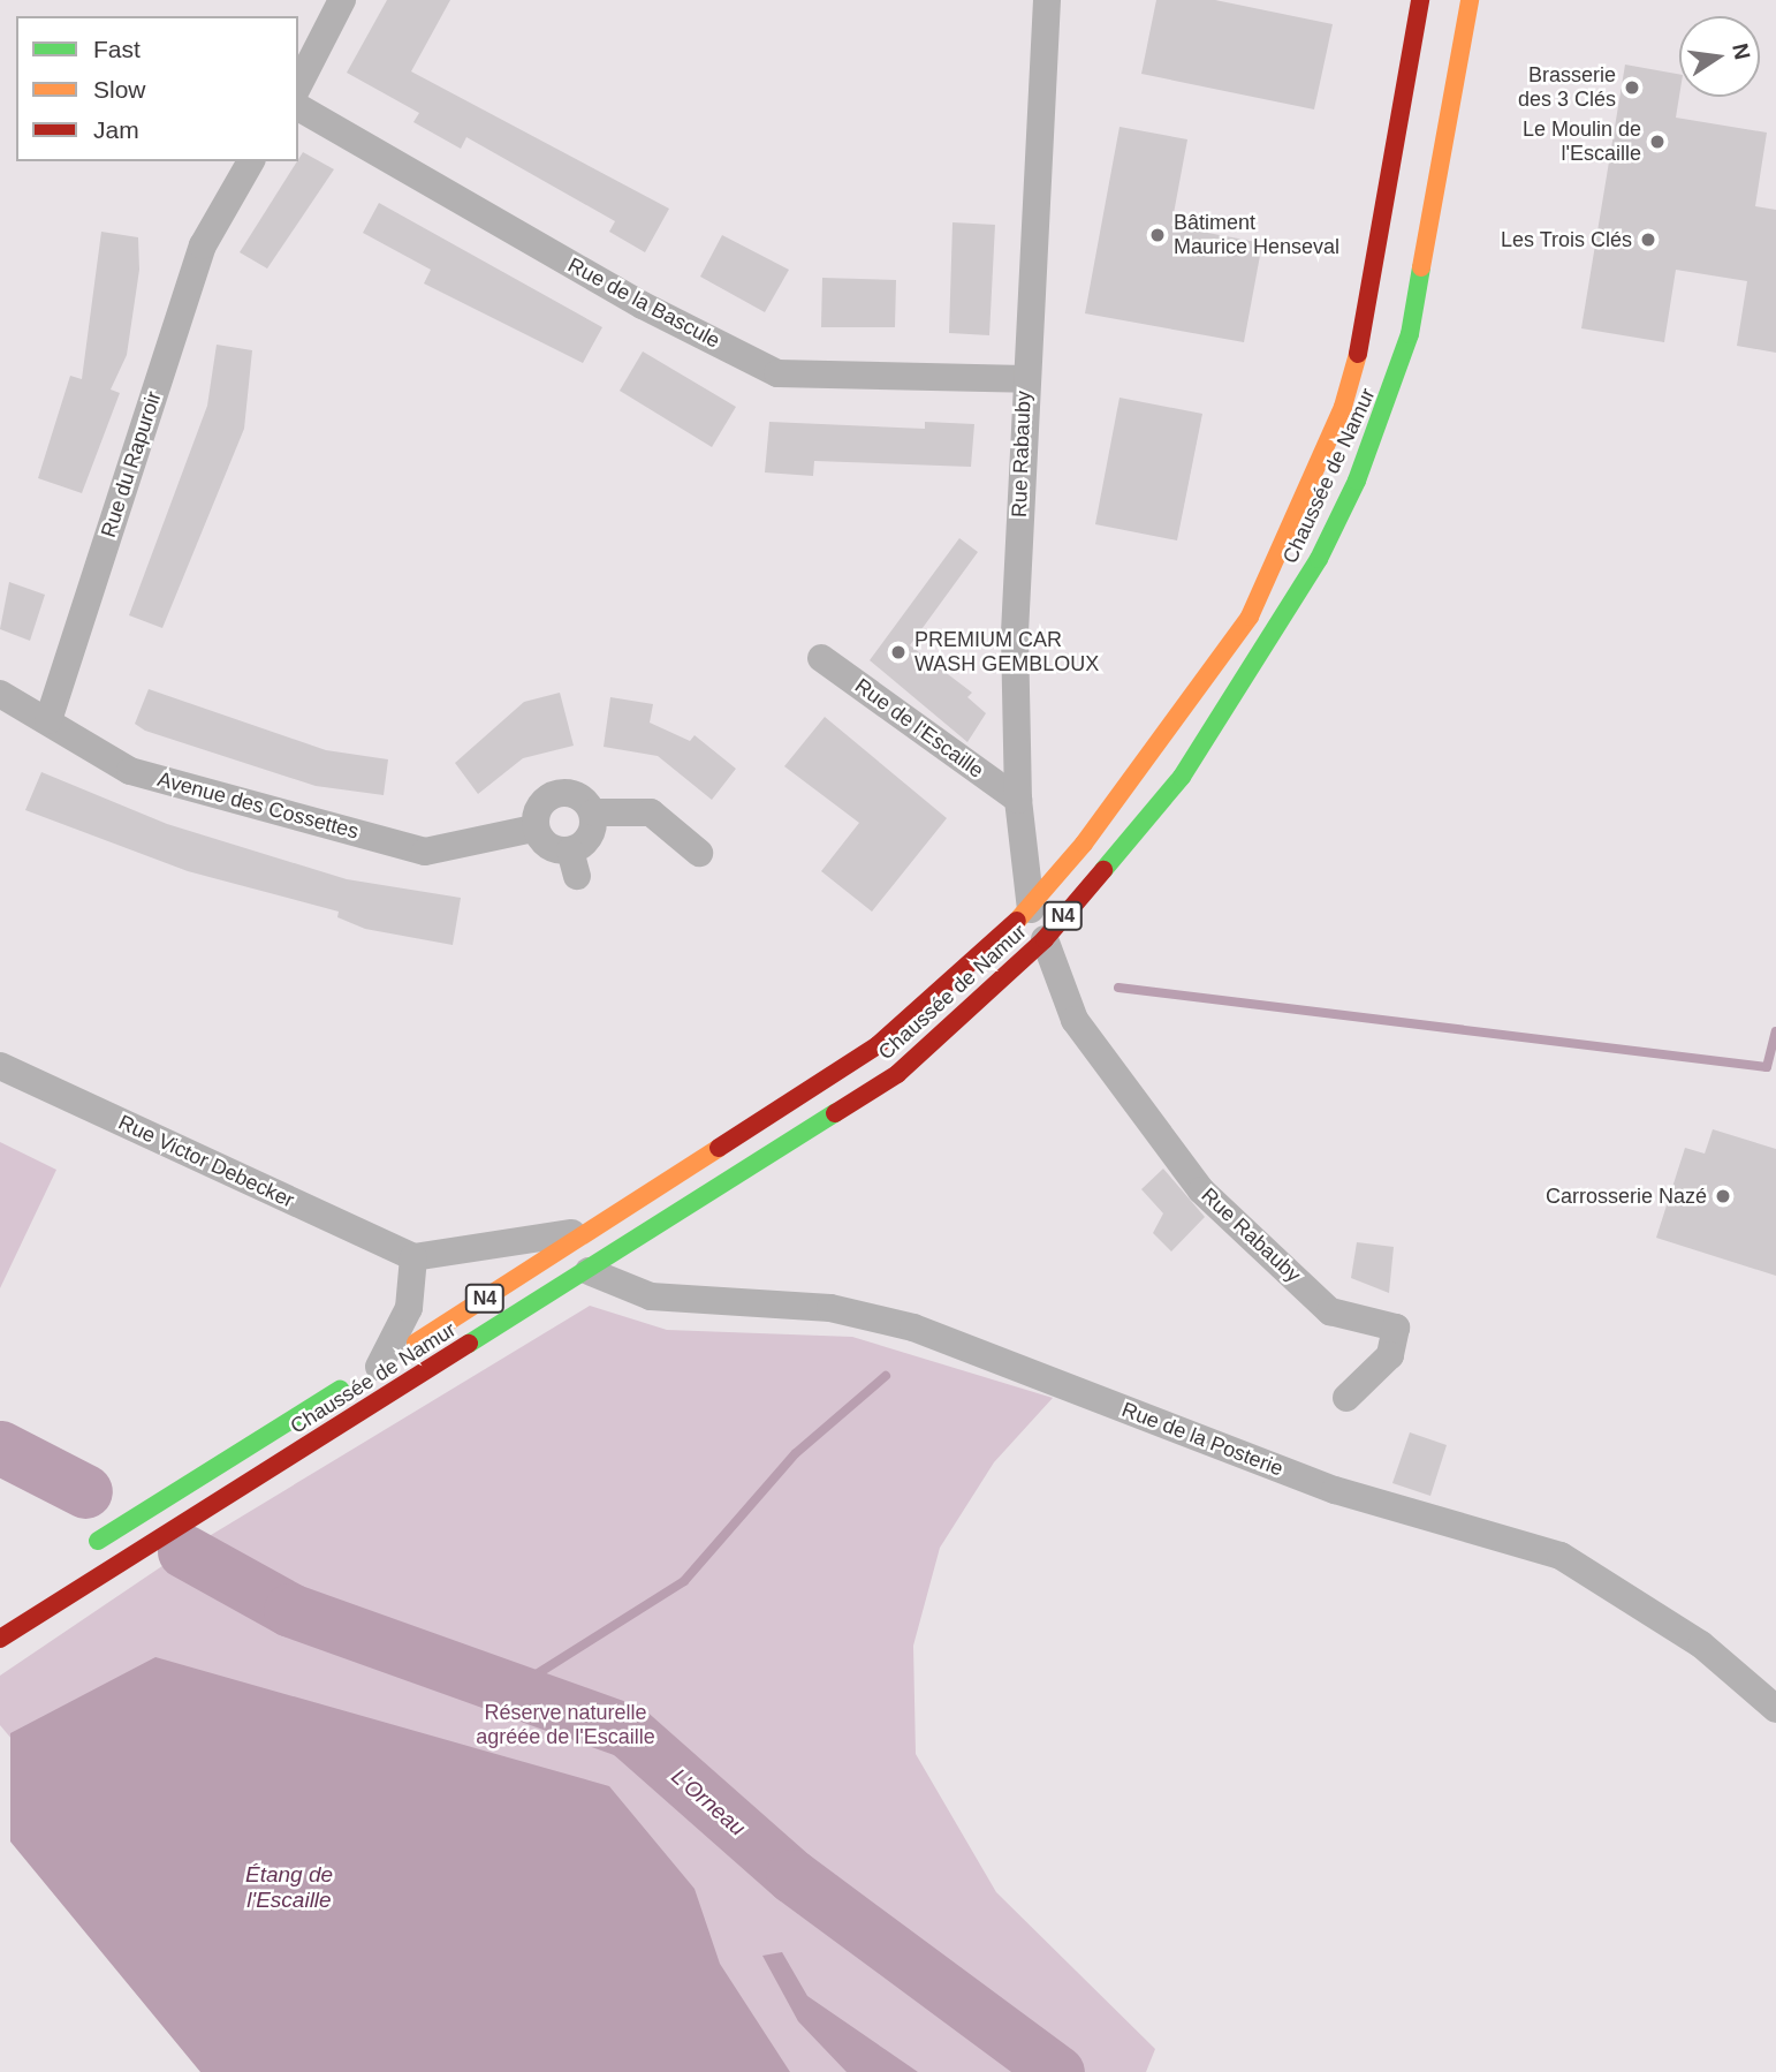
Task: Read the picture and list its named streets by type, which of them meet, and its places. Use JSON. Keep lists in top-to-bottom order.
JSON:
{
  "streets": {
    "main road": ["Chaussée de Namur", "N4"],
    "street": [
      "Rue de la Bascule",
      "Rue Rabauby",
      "Rue du Rapuroir",
      "Rue de l'Escaille",
      "Avenue des Cossettes",
      "Rue Victor Debecker",
      "Rue de la Posterie"
    ]
  },
  "crossings": [
    ["Rue de la Bascule", "Rue Rabauby"],
    ["Rue Rabauby", "Chaussée de Namur"],
    ["Rue Rabauby", "Rue de l'Escaille"],
    ["Rue du Rapuroir", "Avenue des Cossettes"],
    ["Chaussée de Namur", "Rue de la Posterie"]
  ],
  "water": ["L'Orneau", "Étang de l'Escaille"],
  "parks": ["Réserve naturelle agréée de l'Escaille"],
  "places": [
    "Brasserie des 3 Clés",
    "Le Moulin de l'Escaille",
    "Bâtiment Maurice Henseval",
    "Les Trois Clés",
    "PREMIUM CAR WASH GEMBLOUX",
    "Carrosserie Nazé"
  ],
  "legend": ["Fast", "Slow", "Jam"],
  "north": "right"
}
